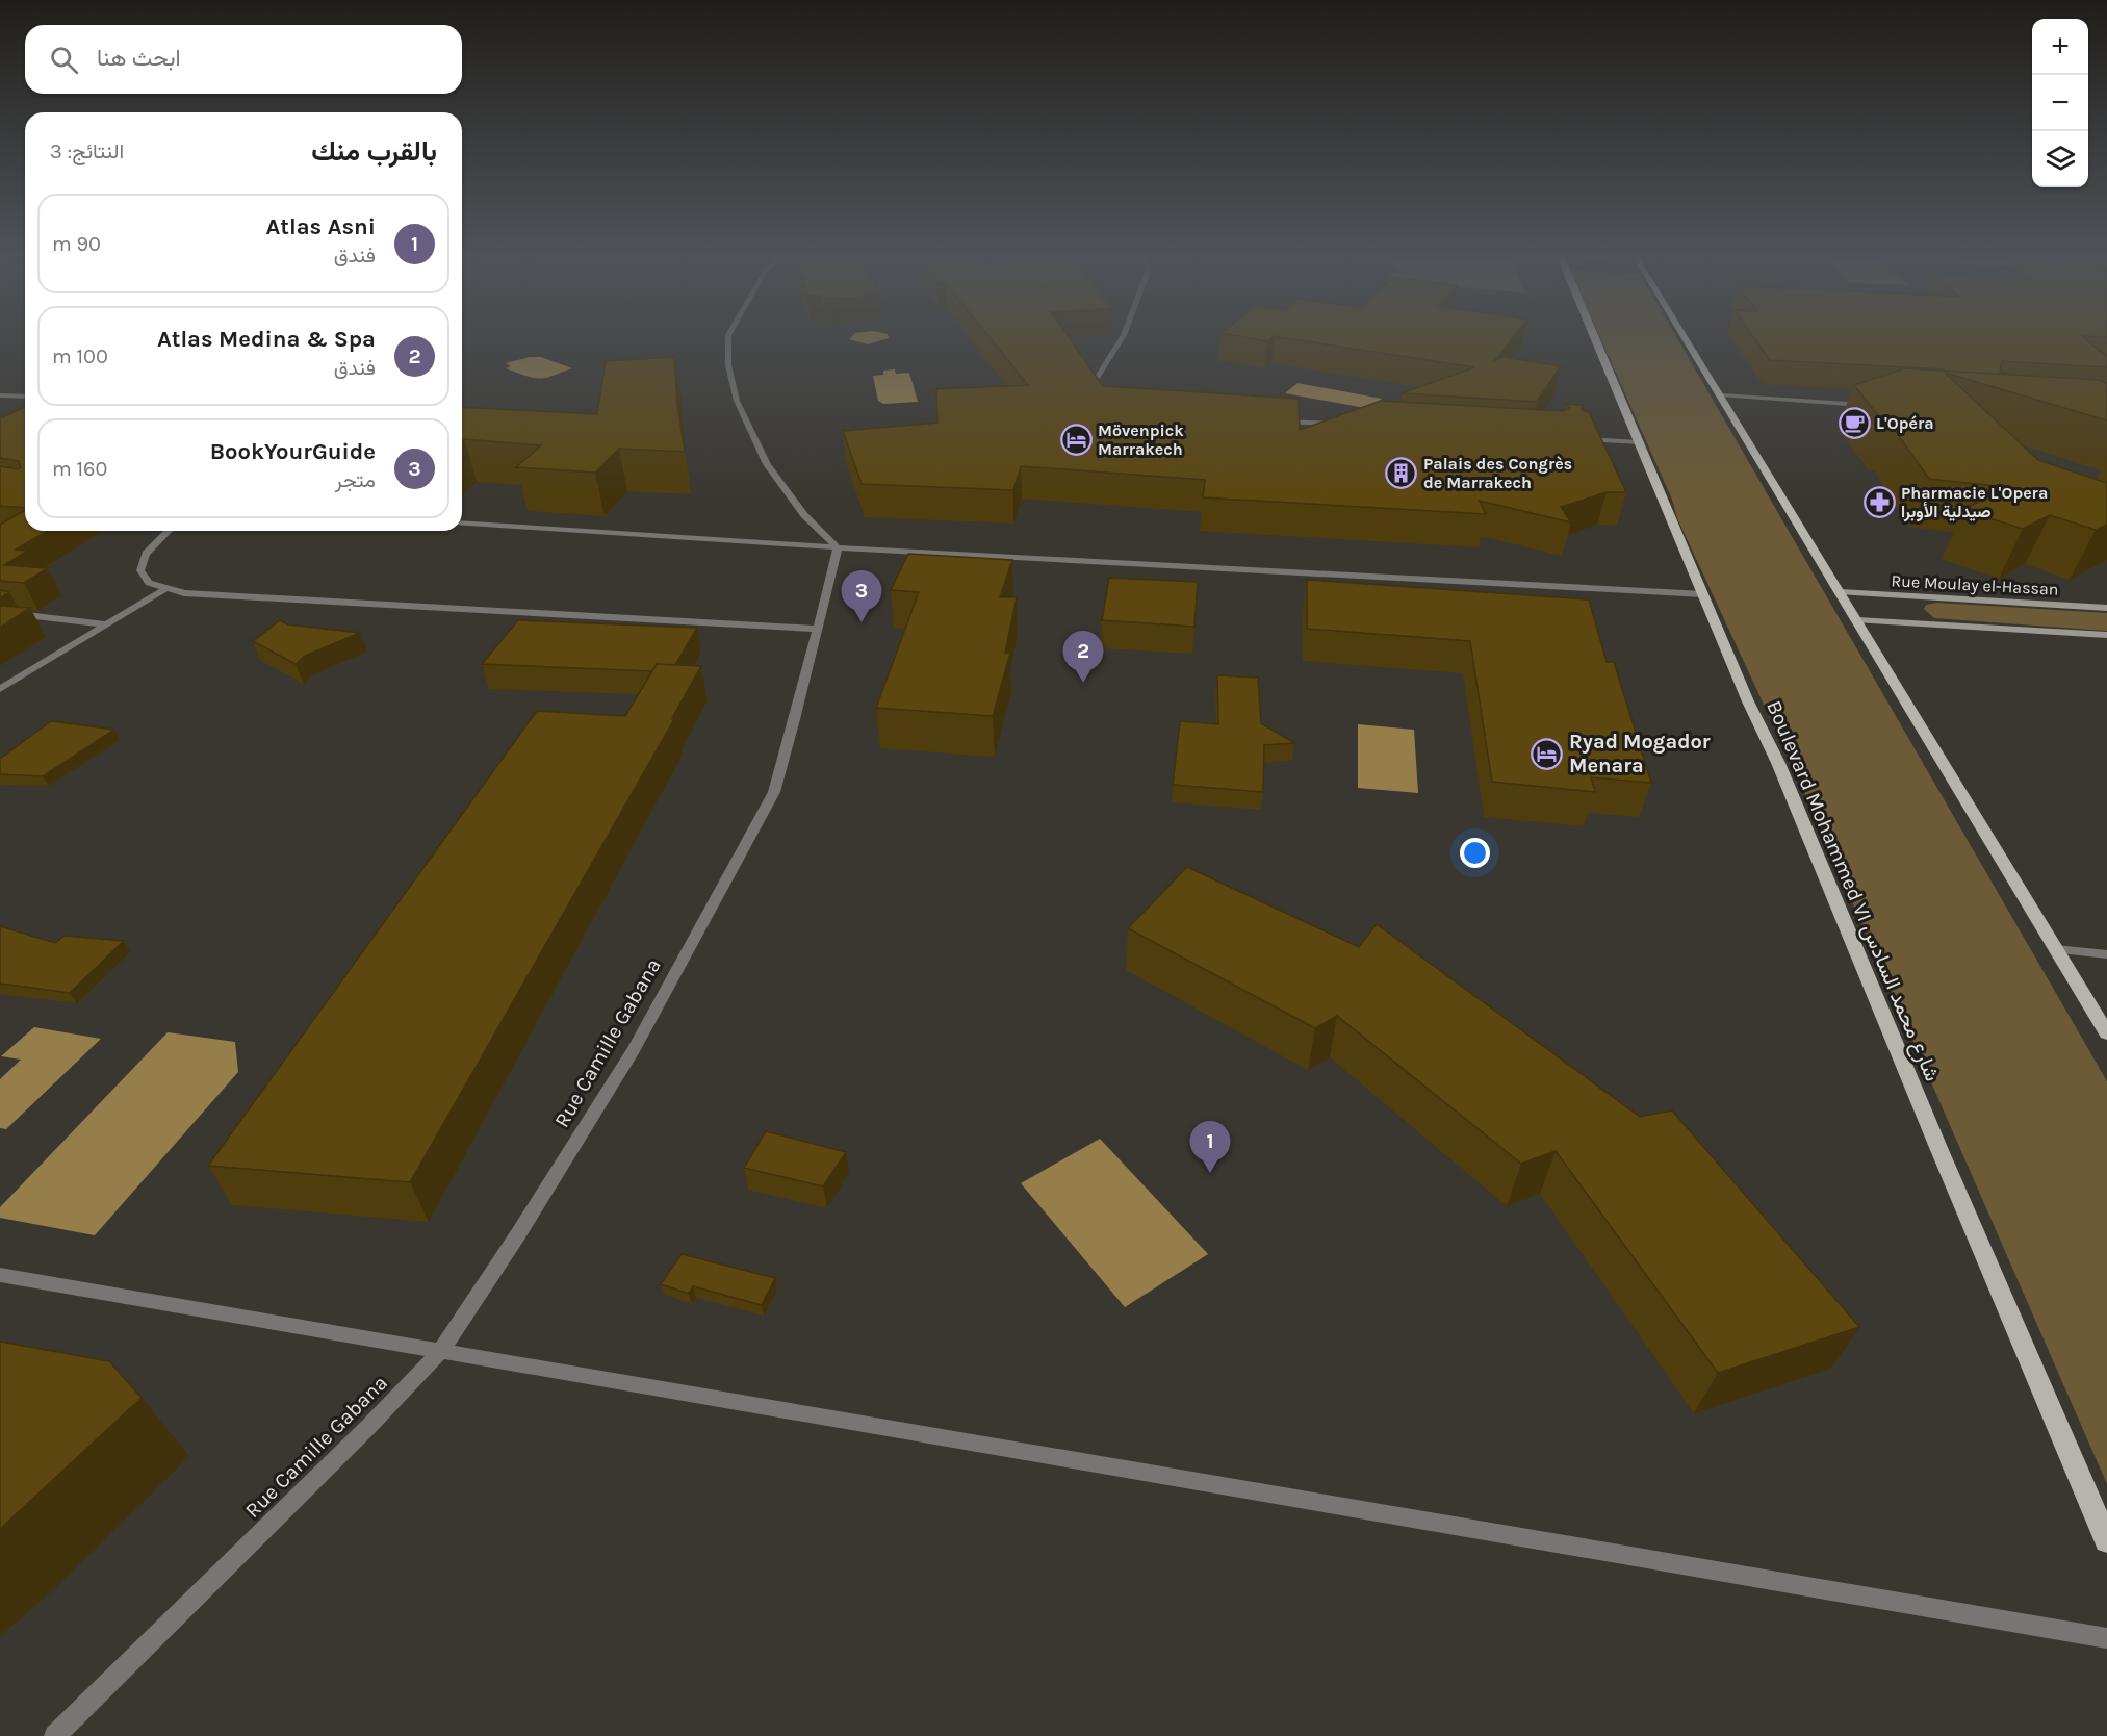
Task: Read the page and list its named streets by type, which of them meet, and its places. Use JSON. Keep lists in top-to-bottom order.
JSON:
{
  "streets": {
    "main road": ["Boulevard Mohammed VI شارع محمد السادس"],
    "street": ["Rue Moulay el-Hassan", "Rue Camille Gabana"]
  },
  "places": {
    "cafe": ["L'Opéra"],
    "hotel": ["Mövenpick Marrakech", "Ryad Mogador Menara"],
    "building": ["Palais des Congrès de Marrakech"],
    "pharmacy": ["Pharmacie L'Opera صيدلية الأوبرا"]
  },
  "page": {
    "map_buttons": ["+", "−"],
    "search": "ابحث هنا",
    "heading": ["بالقرب منك", "النتائج: 3"],
    "list": [
      {
        "mark": "1",
        "name": "Atlas Asni",
        "note": "فندق",
        "value": "90 m"
      },
      {
        "mark": "2",
        "name": "Atlas Medina & Spa",
        "note": "فندق",
        "value": "100 m"
      },
      {
        "mark": "3",
        "name": "BookYourGuide",
        "note": "متجر",
        "value": "160 m"
      }
    ],
    "pins": ["3", "2", "1"]
  }
}
